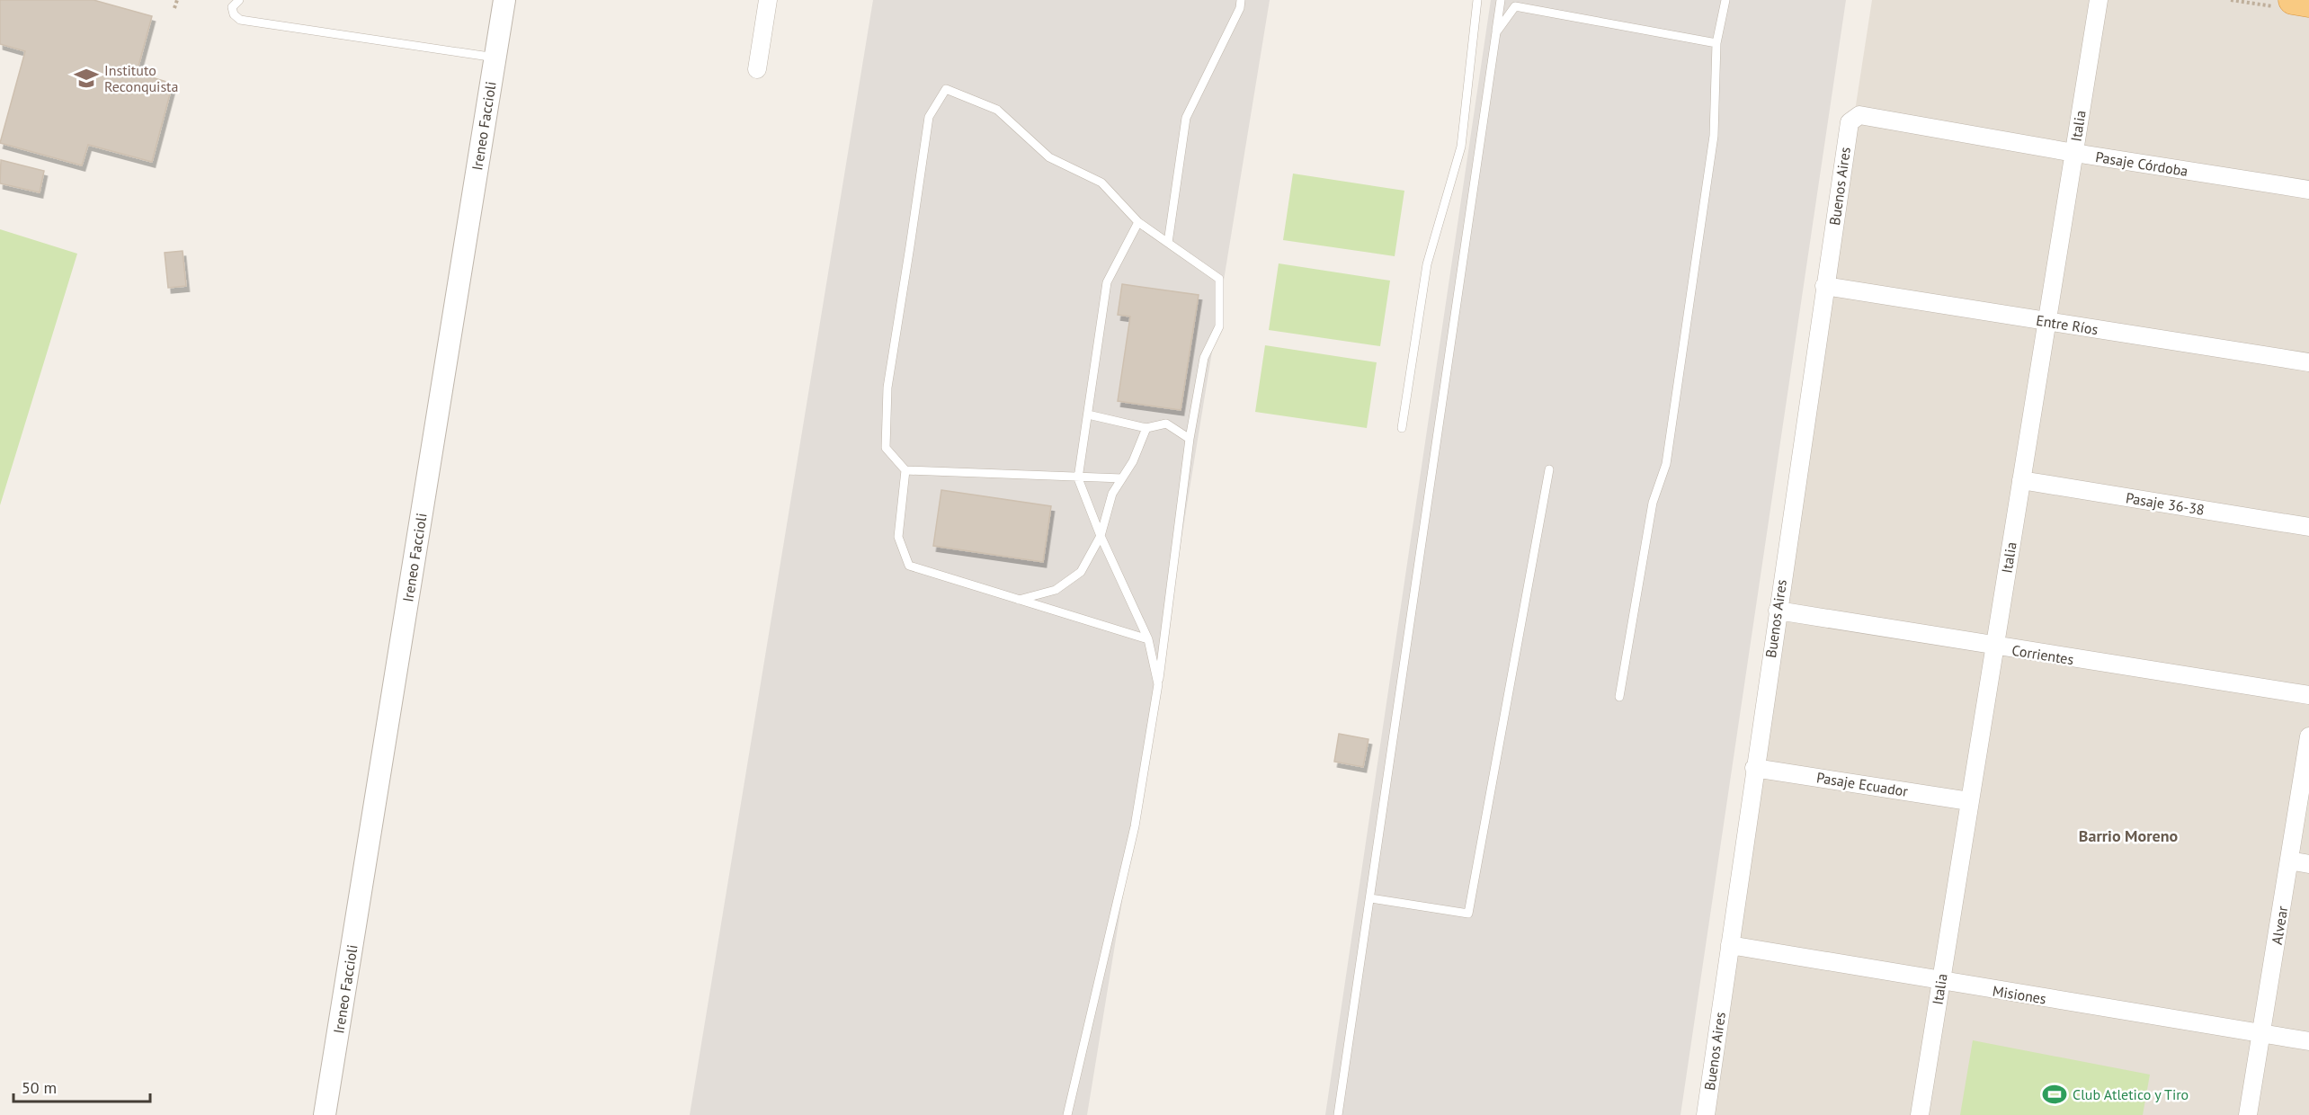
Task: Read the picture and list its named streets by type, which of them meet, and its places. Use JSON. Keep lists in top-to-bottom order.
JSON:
{
  "streets": {
    "street": [
      "Ireneo Faccioli",
      "Italia",
      "Pasaje Córdoba",
      "Buenos Aires",
      "Entre Ríos",
      "Pasaje 36-38",
      "Corrientes",
      "Pasaje Ecuador",
      "Alvear",
      "Misiones"
    ]
  },
  "crossings": [
    ["Italia", "Pasaje Córdoba"],
    ["Italia", "Entre Ríos"],
    ["Italia", "Pasaje 36-38"],
    ["Italia", "Corrientes"],
    ["Italia", "Pasaje Ecuador"],
    ["Italia", "Misiones"],
    ["Pasaje Córdoba", "Buenos Aires"],
    ["Buenos Aires", "Entre Ríos"],
    ["Buenos Aires", "Corrientes"],
    ["Buenos Aires", "Pasaje Ecuador"],
    ["Buenos Aires", "Misiones"],
    ["Alvear", "Misiones"]
  ],
  "districts": ["Barrio Moreno"],
  "places": {
    "school or university": ["Instituto Reconquista"],
    "sports": ["Club Atletico y Tiro"]
  },
  "scale_bar": "50 m"
}
